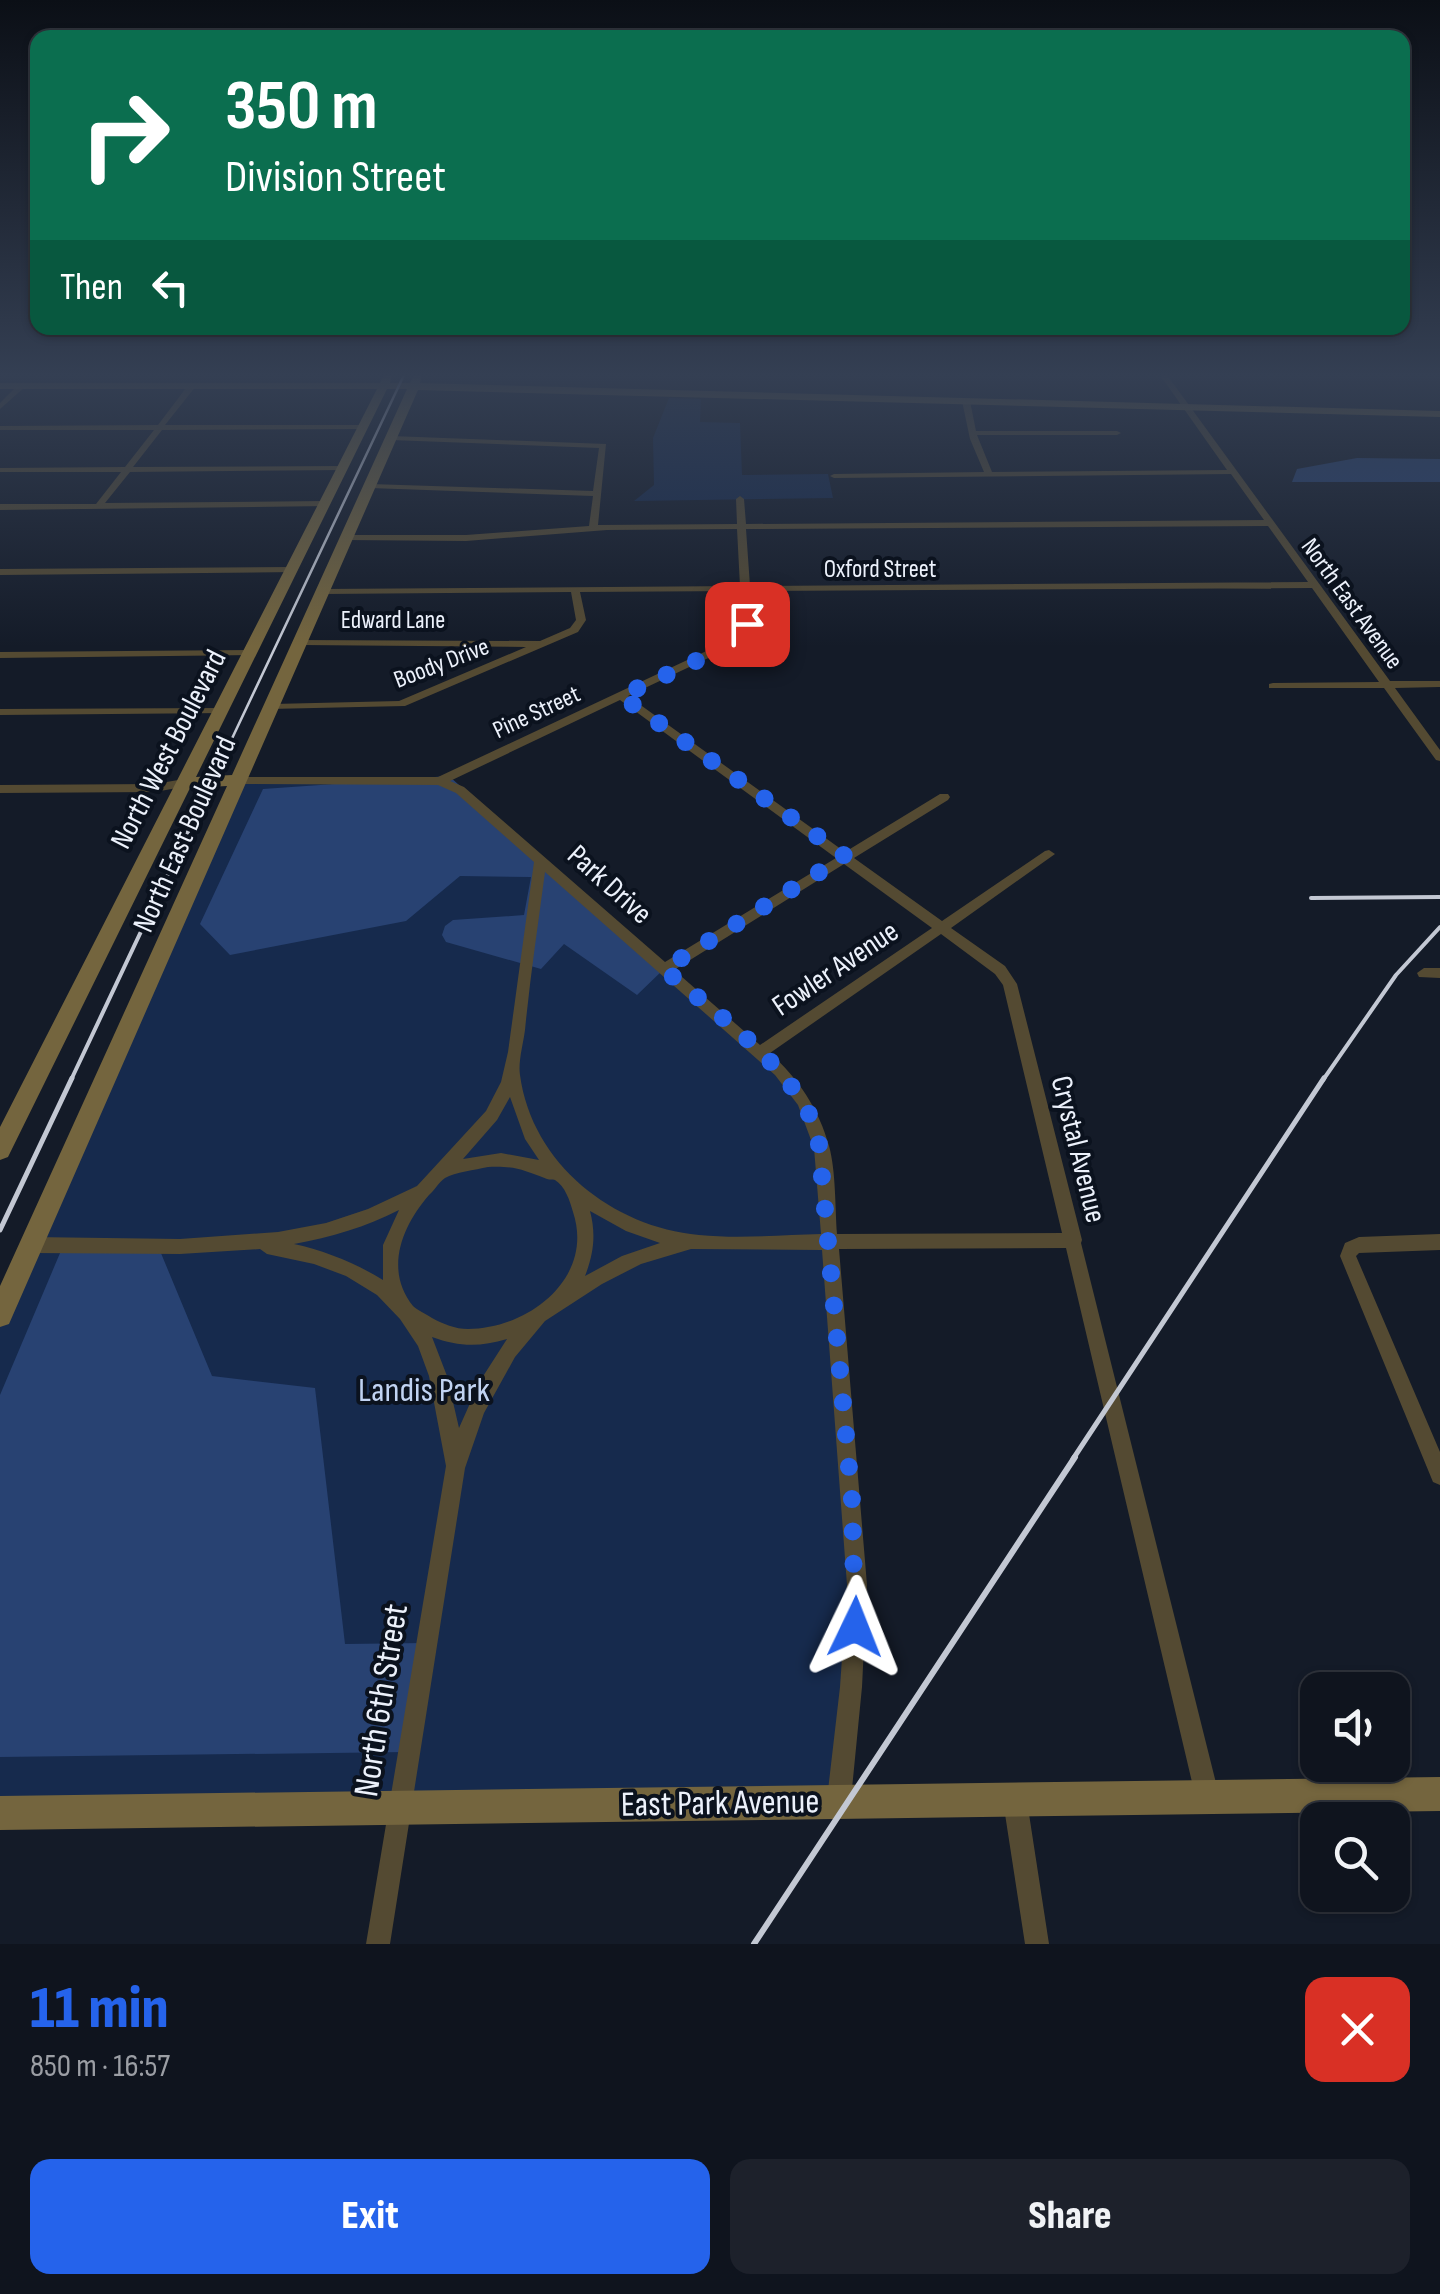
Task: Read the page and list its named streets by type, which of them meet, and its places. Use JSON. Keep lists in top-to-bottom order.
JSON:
{
  "streets": {
    "main road": ["North West Boulevard", "North East Boulevard", "East Park Avenue"],
    "street": [
      "Oxford Street",
      "North East Avenue",
      "Edward Lane",
      "Boody Drive",
      "Pine Street",
      "Park Drive",
      "Fowler Avenue",
      "Crystal Avenue",
      "North 6th Street"
    ]
  },
  "crossings": [
    ["Oxford Street", "North East Avenue"],
    ["Oxford Street", "Boody Drive"],
    ["Oxford Street", "Pine Street"],
    ["Oxford Street", "North East Boulevard"],
    ["Edward Lane", "Boody Drive"],
    ["Edward Lane", "North East Boulevard"],
    ["Boody Drive", "North East Boulevard"],
    ["Pine Street", "Park Drive"],
    ["Pine Street", "Crystal Avenue"],
    ["Park Drive", "Fowler Avenue"],
    ["Park Drive", "North 6th Street"],
    ["Park Drive", "East Park Avenue"],
    ["Fowler Avenue", "Crystal Avenue"],
    ["Crystal Avenue", "East Park Avenue"],
    ["North 6th Street", "East Park Avenue"]
  ],
  "parks": ["Landis Park"],
  "page": {
    "turn": ["350 m", "Division Street"],
    "then": "Then",
    "heading": ["11 min", "850 m · 16:57"],
    "buttons": ["Exit", "Share"]
  }
}
